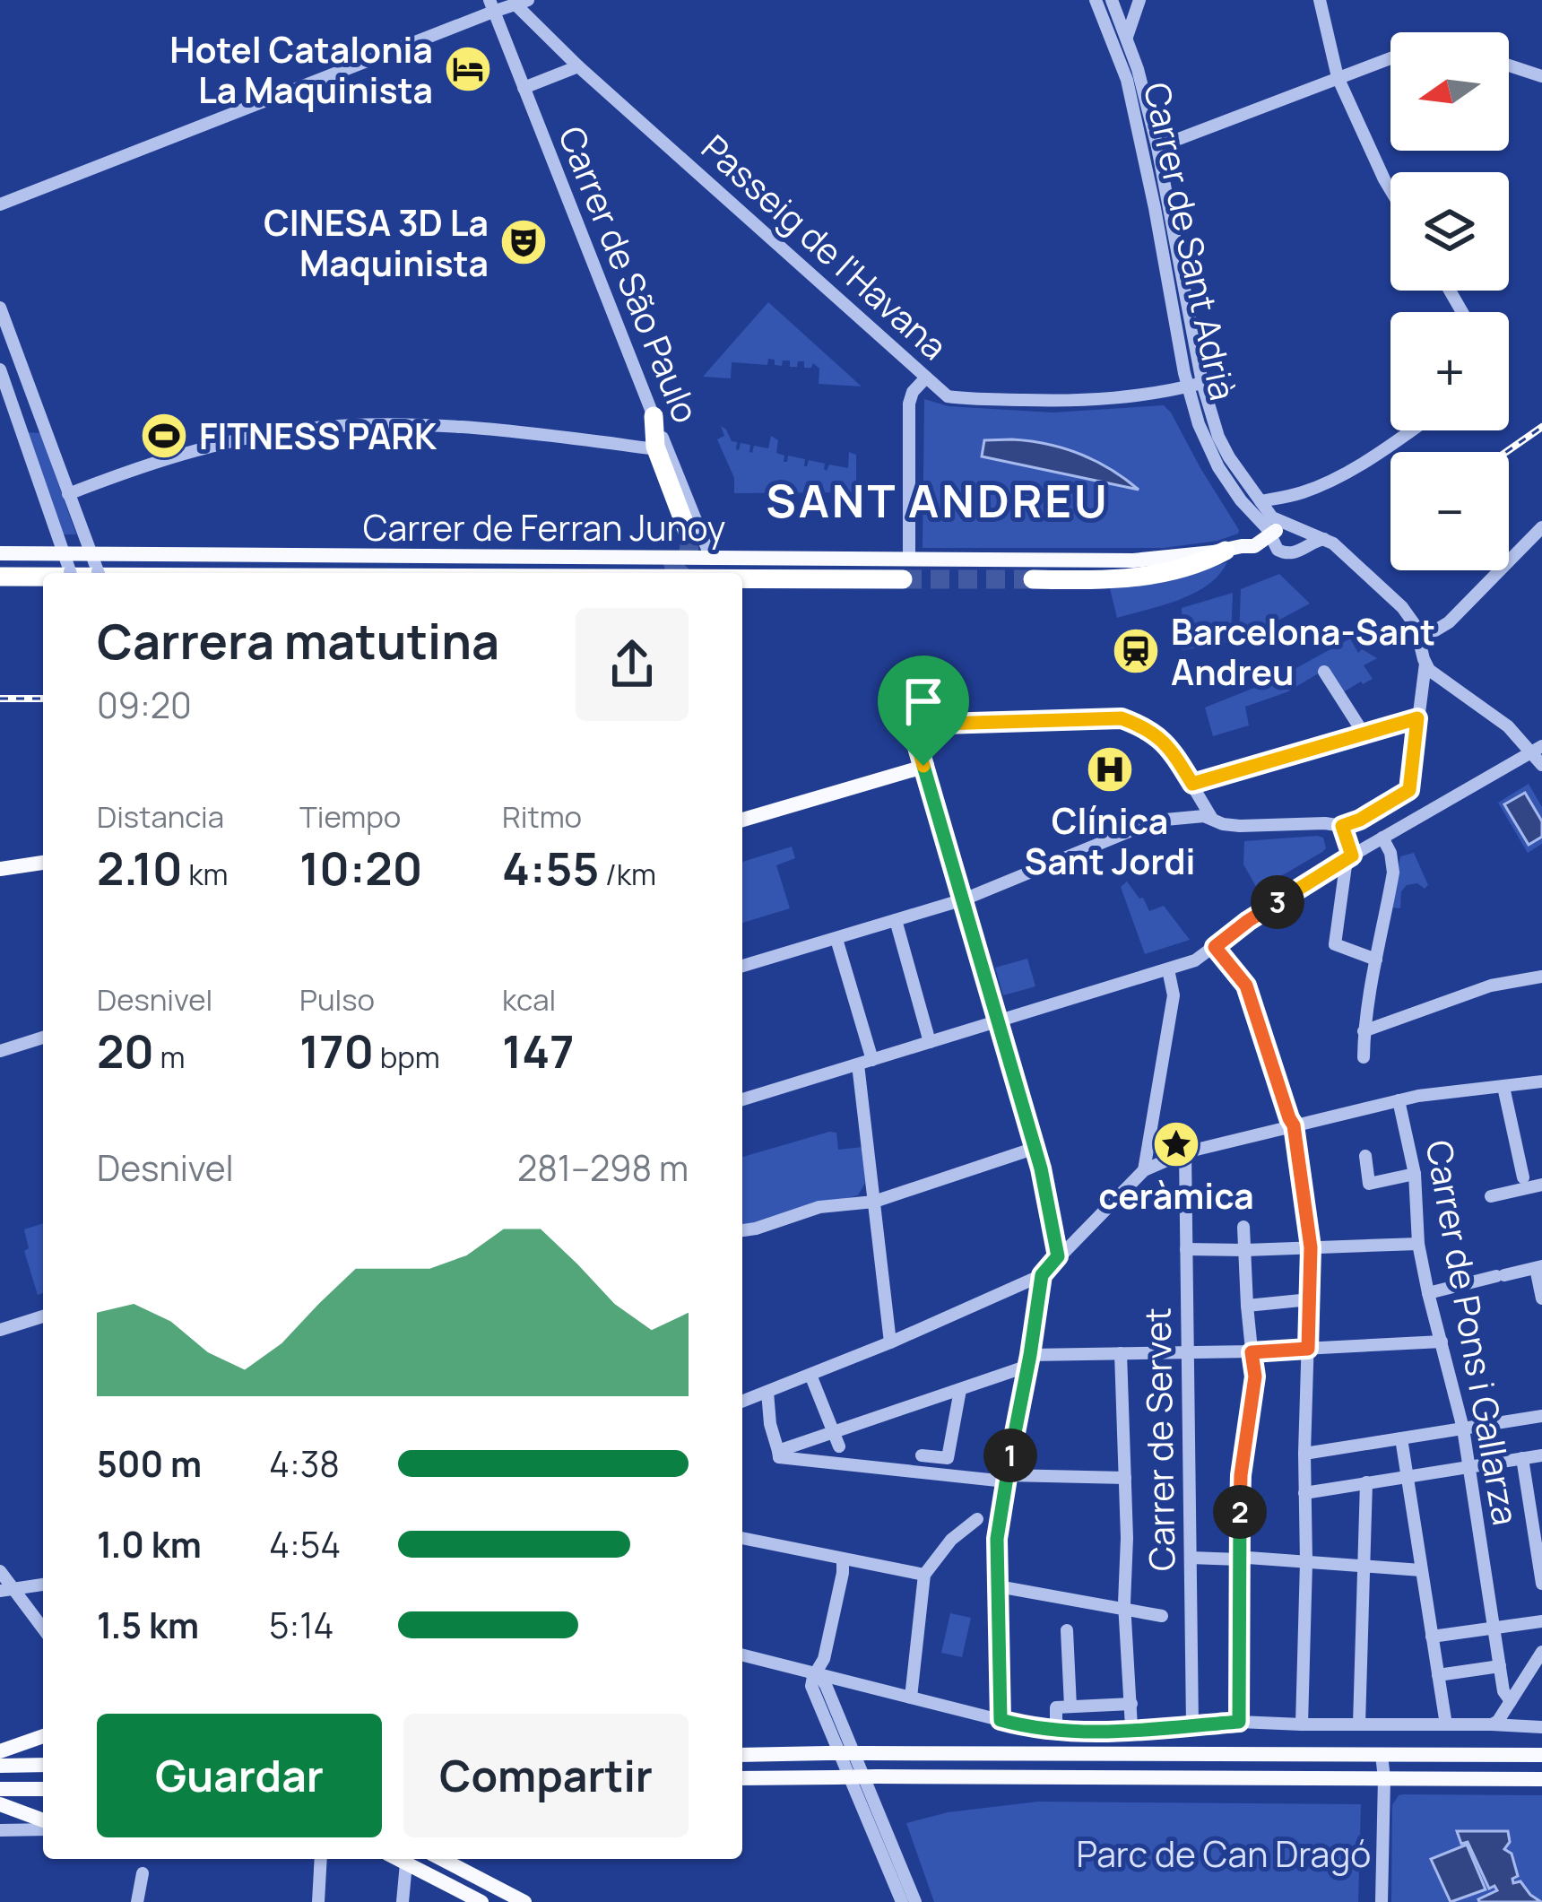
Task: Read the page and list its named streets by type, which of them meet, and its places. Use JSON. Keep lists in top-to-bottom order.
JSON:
{
  "streets": {
    "main road": ["Carrer de Ferran Junoy"],
    "street": [
      "Carrer de Sant Adrià",
      "Passeig de l'Havana",
      "Carrer de São Paulo",
      "Carrer de Pons i Gallarza",
      "Carrer de Servet"
    ]
  },
  "crossings": [
    ["Carrer de Sant Adrià", "Passeig de l'Havana"],
    ["Carrer de Sant Adrià", "Carrer de Ferran Junoy"],
    ["Carrer de São Paulo", "Carrer de Ferran Junoy"]
  ],
  "districts": ["SANT ANDREU"],
  "parks": ["Parc de Can Dragó"],
  "places": {
    "hotel": ["Hotel Catalonia La Maquinista"],
    "theatre": ["CINESA 3D La Maquinista"],
    "sports": ["FITNESS PARK"],
    "station": ["Barcelona-Sant Andreu"],
    "hospital": ["Clínica Sant Jordi"],
    "place": ["ceràmica"]
  },
  "north": "left",
  "page": {
    "map_buttons": ["+", "−"],
    "heading": ["Carrera matutina", "09:20"],
    "stats": [
      ["Distancia", "2.10 km"],
      ["Tiempo", "10:20"],
      ["Ritmo", "4:55 /km"],
      ["Desnivel", "20 m"],
      ["Pulso", "170 bpm"],
      ["kcal", "147"]
    ],
    "pins": ["3", "1", "2"],
    "chart": ["Desnivel", "281–298 m"],
    "list": [
      {
        "name": "500 m",
        "note": "4:38"
      },
      {
        "name": "1.0 km",
        "note": "4:54"
      },
      {
        "name": "1.5 km",
        "note": "5:14"
      }
    ],
    "buttons": ["Guardar", "Compartir"]
  }
}
